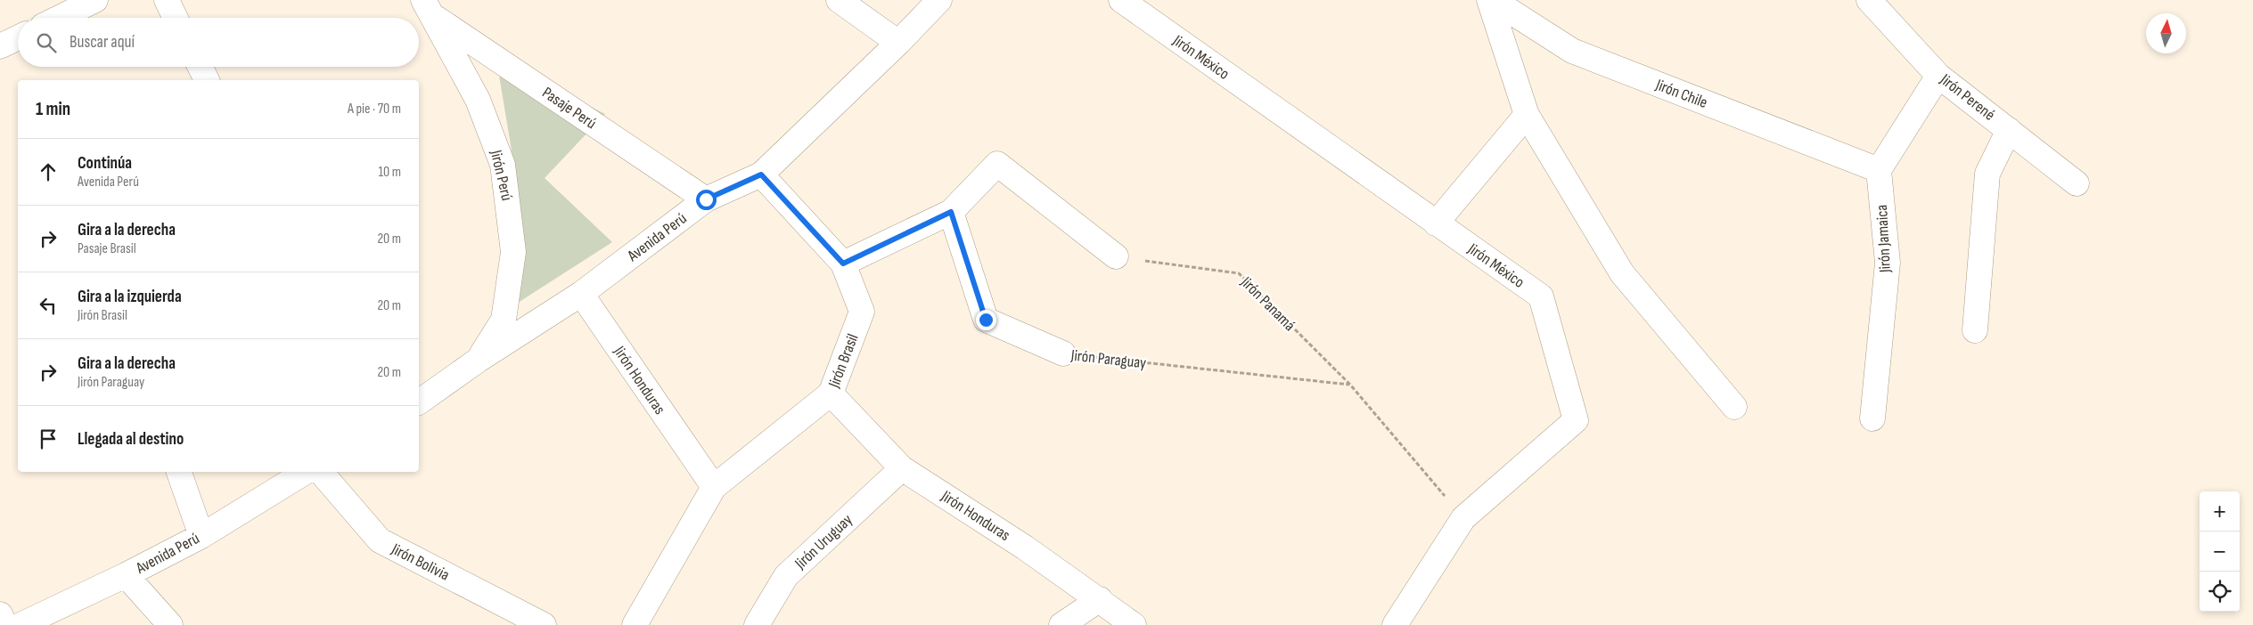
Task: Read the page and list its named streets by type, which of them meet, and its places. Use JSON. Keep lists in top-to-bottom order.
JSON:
{
  "streets": {
    "street": [
      "Jirón México",
      "Jirón Chile",
      "Jirón Perené",
      "Pasaje Perú",
      "Jirón Perú",
      "Avenida Perú",
      "Jirón Jamaica",
      "Jirón Paraguay",
      "Jirón Brasil",
      "Jirón Honduras",
      "Jirón Uruguay",
      "Jirón Bolivia"
    ],
    "path": ["Jirón Panamá"]
  },
  "crossings": [
    ["Jirón México", "Jirón Panamá"],
    ["Jirón Chile", "Jirón Jamaica"],
    ["Pasaje Perú", "Jirón Perú"],
    ["Pasaje Perú", "Avenida Perú"],
    ["Jirón Perú", "Avenida Perú"],
    ["Avenida Perú", "Jirón Honduras"],
    ["Jirón Panamá", "Jirón Paraguay"],
    ["Jirón Brasil", "Jirón Honduras"],
    ["Jirón Honduras", "Jirón Uruguay"]
  ],
  "north": "top",
  "page": {
    "search": "Buscar aquí",
    "heading": ["1 min", "A pie · 70 m"],
    "list": [
      ["Continúa", "Avenida Perú", "10 m"],
      ["Gira a la derecha", "Pasaje Brasil", "20 m"],
      ["Gira a la izquierda", "Jirón Brasil", "20 m"],
      ["Gira a la derecha", "Jirón Paraguay", "20 m"],
      "Llegada al destino"
    ],
    "map_buttons": ["+", "−"]
  }
}
